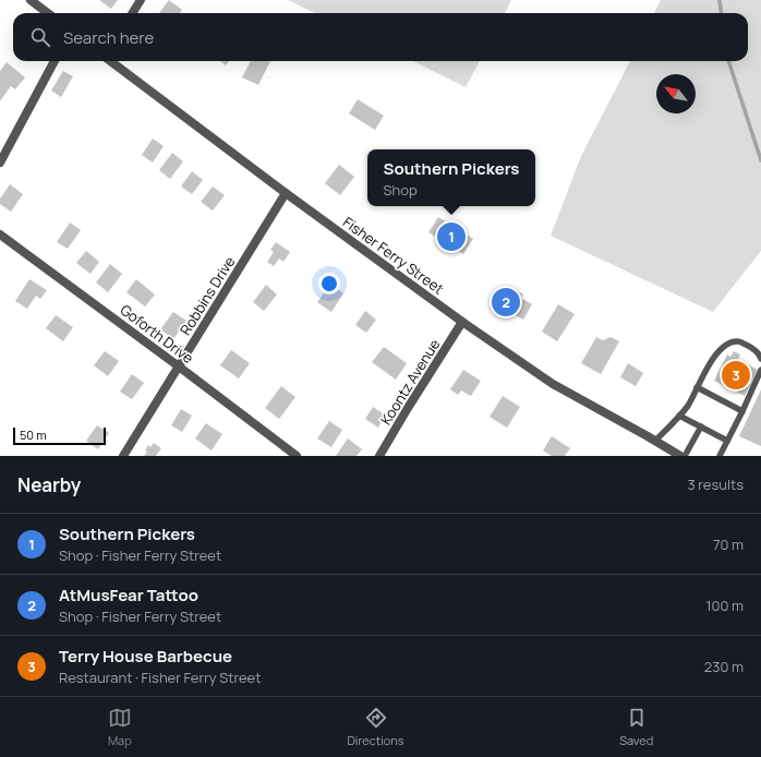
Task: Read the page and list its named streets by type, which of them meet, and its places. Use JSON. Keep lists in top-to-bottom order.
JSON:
{
  "streets": {
    "street": [
      "Fisher Ferry Street",
      "Robbins Drive",
      "Goforth Drive",
      "Koontz Avenue"
    ]
  },
  "crossings": [
    ["Fisher Ferry Street", "Robbins Drive"],
    ["Fisher Ferry Street", "Koontz Avenue"],
    ["Robbins Drive", "Goforth Drive"]
  ],
  "scale_bar": "50 m",
  "north": "top left",
  "page": {
    "search": "Search here",
    "popup": ["Southern Pickers", "Shop"],
    "pins": ["1", "2", "3"],
    "scale": "50 m",
    "heading": ["Nearby", "3 results"],
    "list": [
      {
        "mark": "1",
        "name": "Southern Pickers",
        "note": "Shop · Fisher Ferry Street",
        "value": "70 m"
      },
      {
        "mark": "2",
        "name": "AtMusFear Tattoo",
        "note": "Shop · Fisher Ferry Street",
        "value": "100 m"
      },
      {
        "mark": "3",
        "name": "Terry House Barbecue",
        "note": "Restaurant · Fisher Ferry Street",
        "value": "230 m"
      }
    ],
    "nav": ["Map", "Directions", "Saved"]
  }
}
